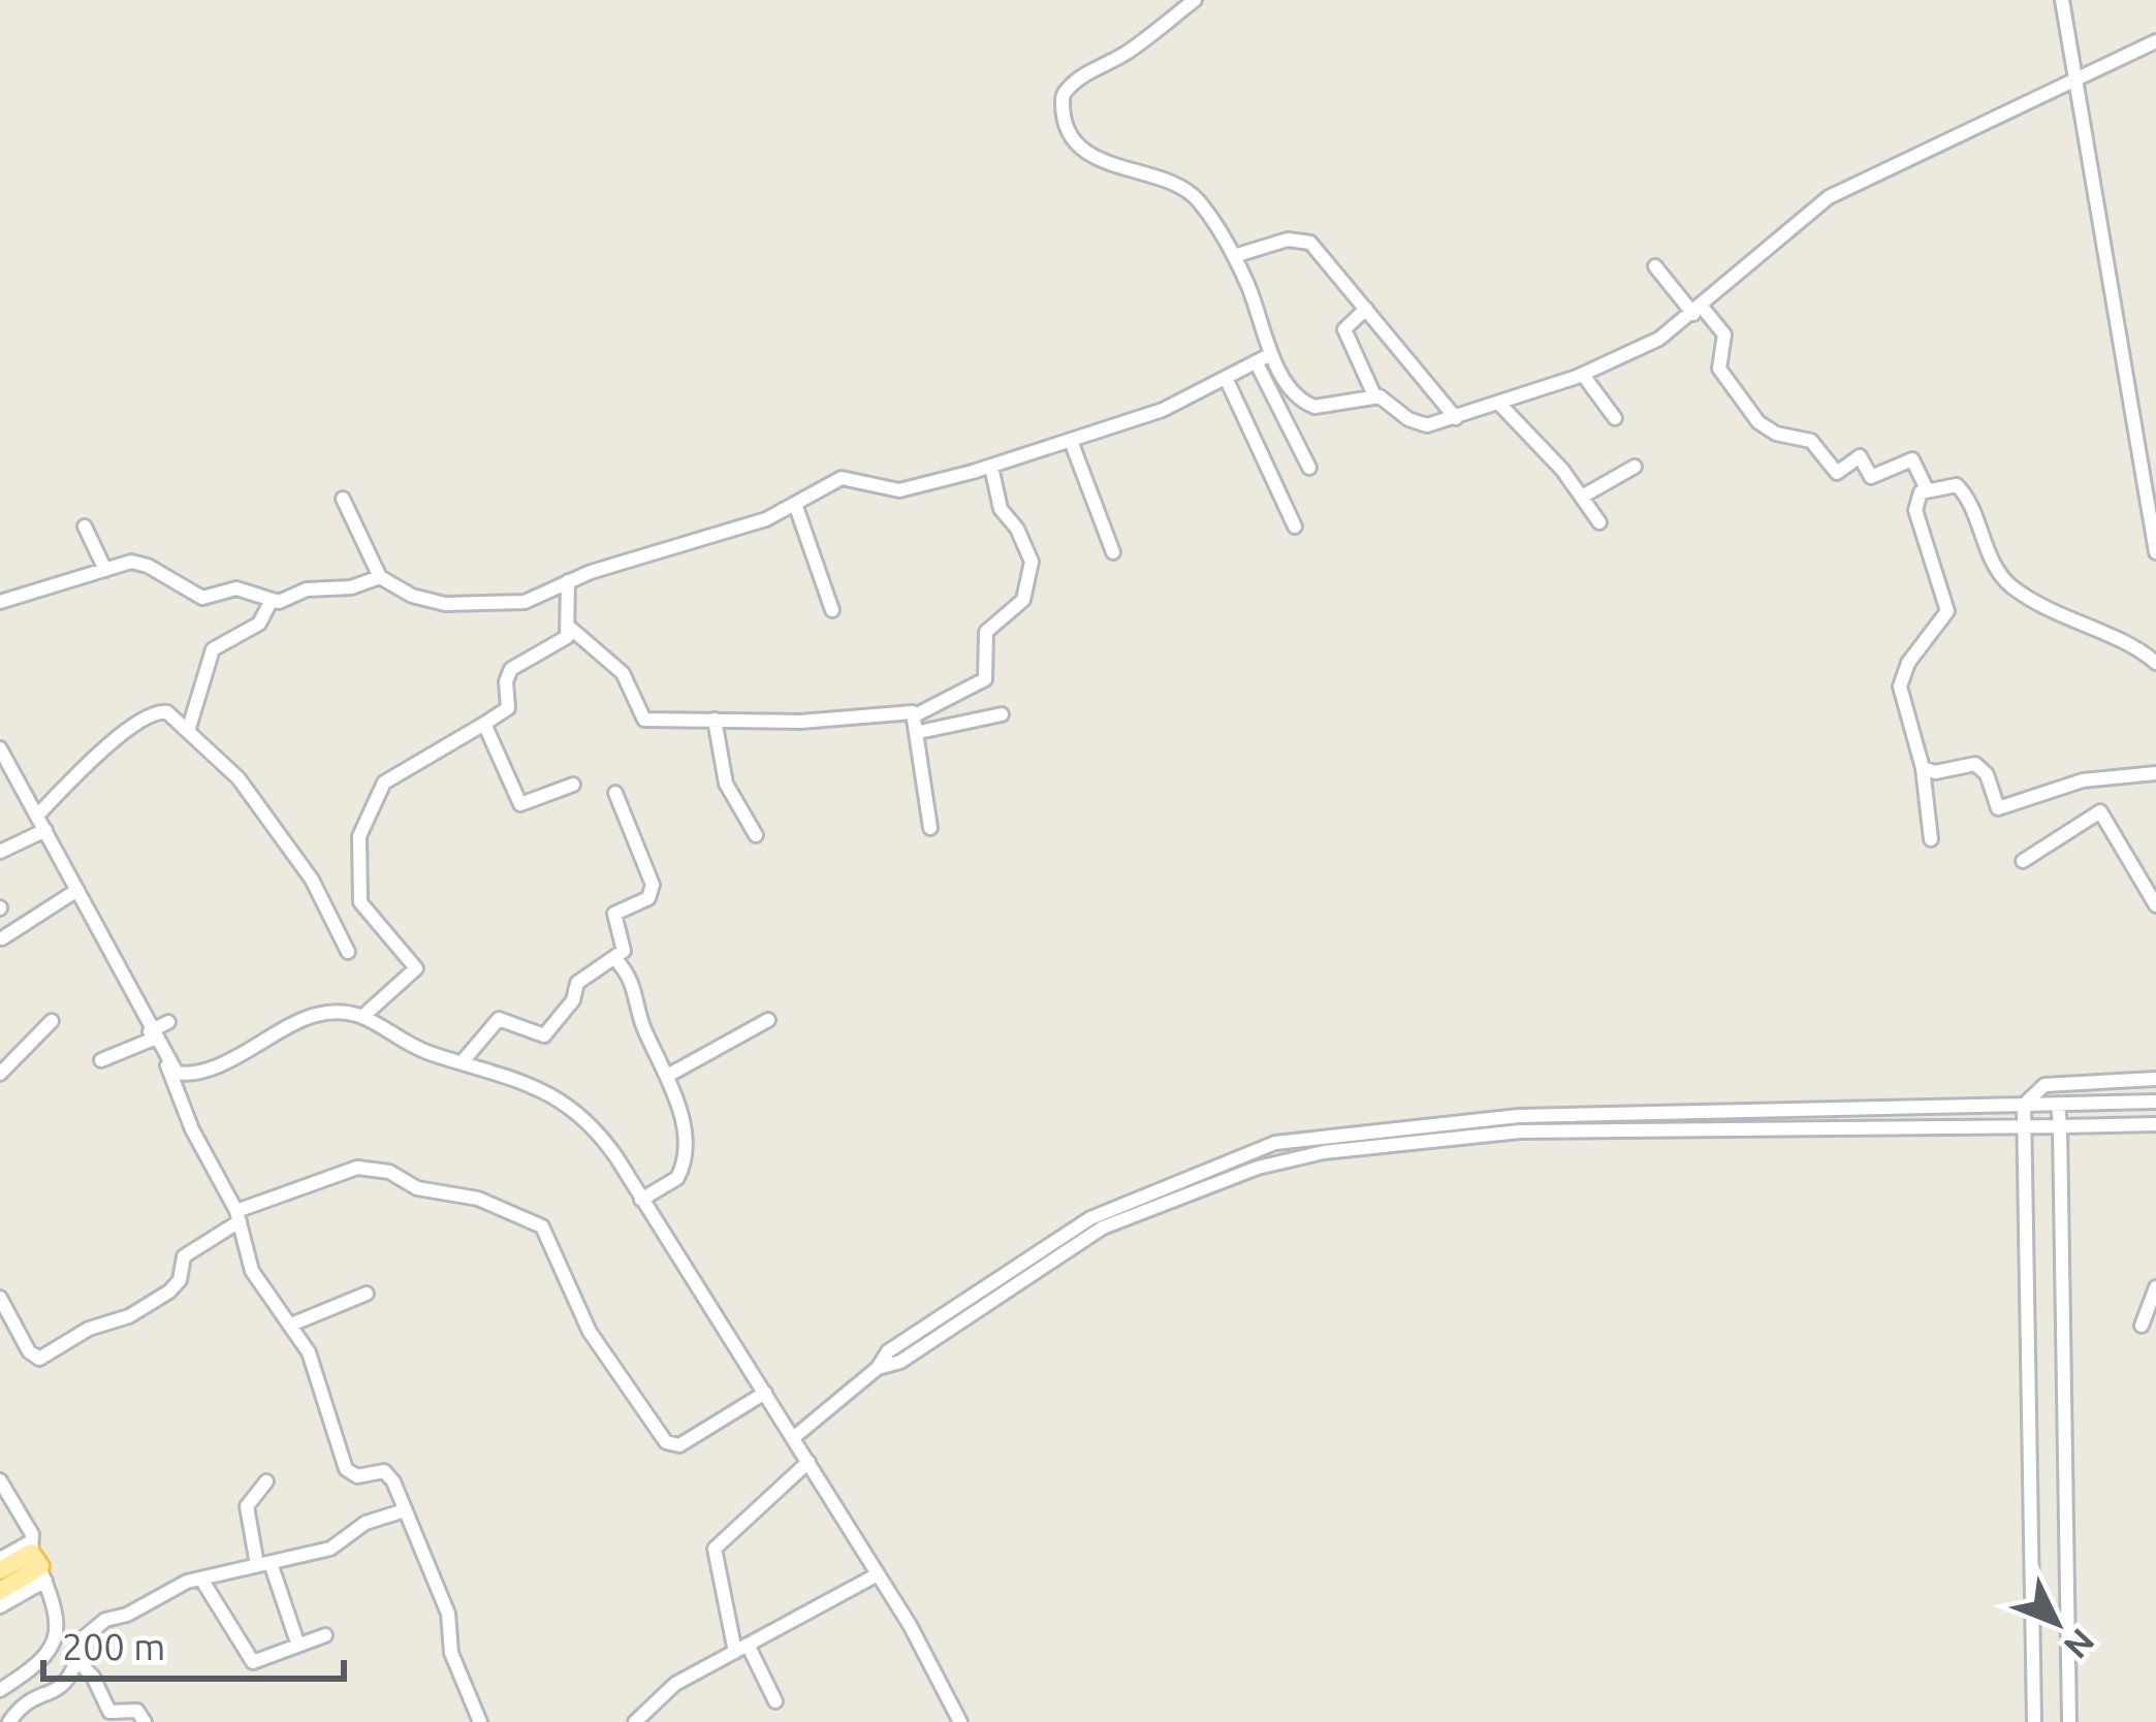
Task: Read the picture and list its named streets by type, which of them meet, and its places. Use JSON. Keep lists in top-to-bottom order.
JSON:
{
  "scale_bar": "200 m",
  "north": "bottom right"
}
